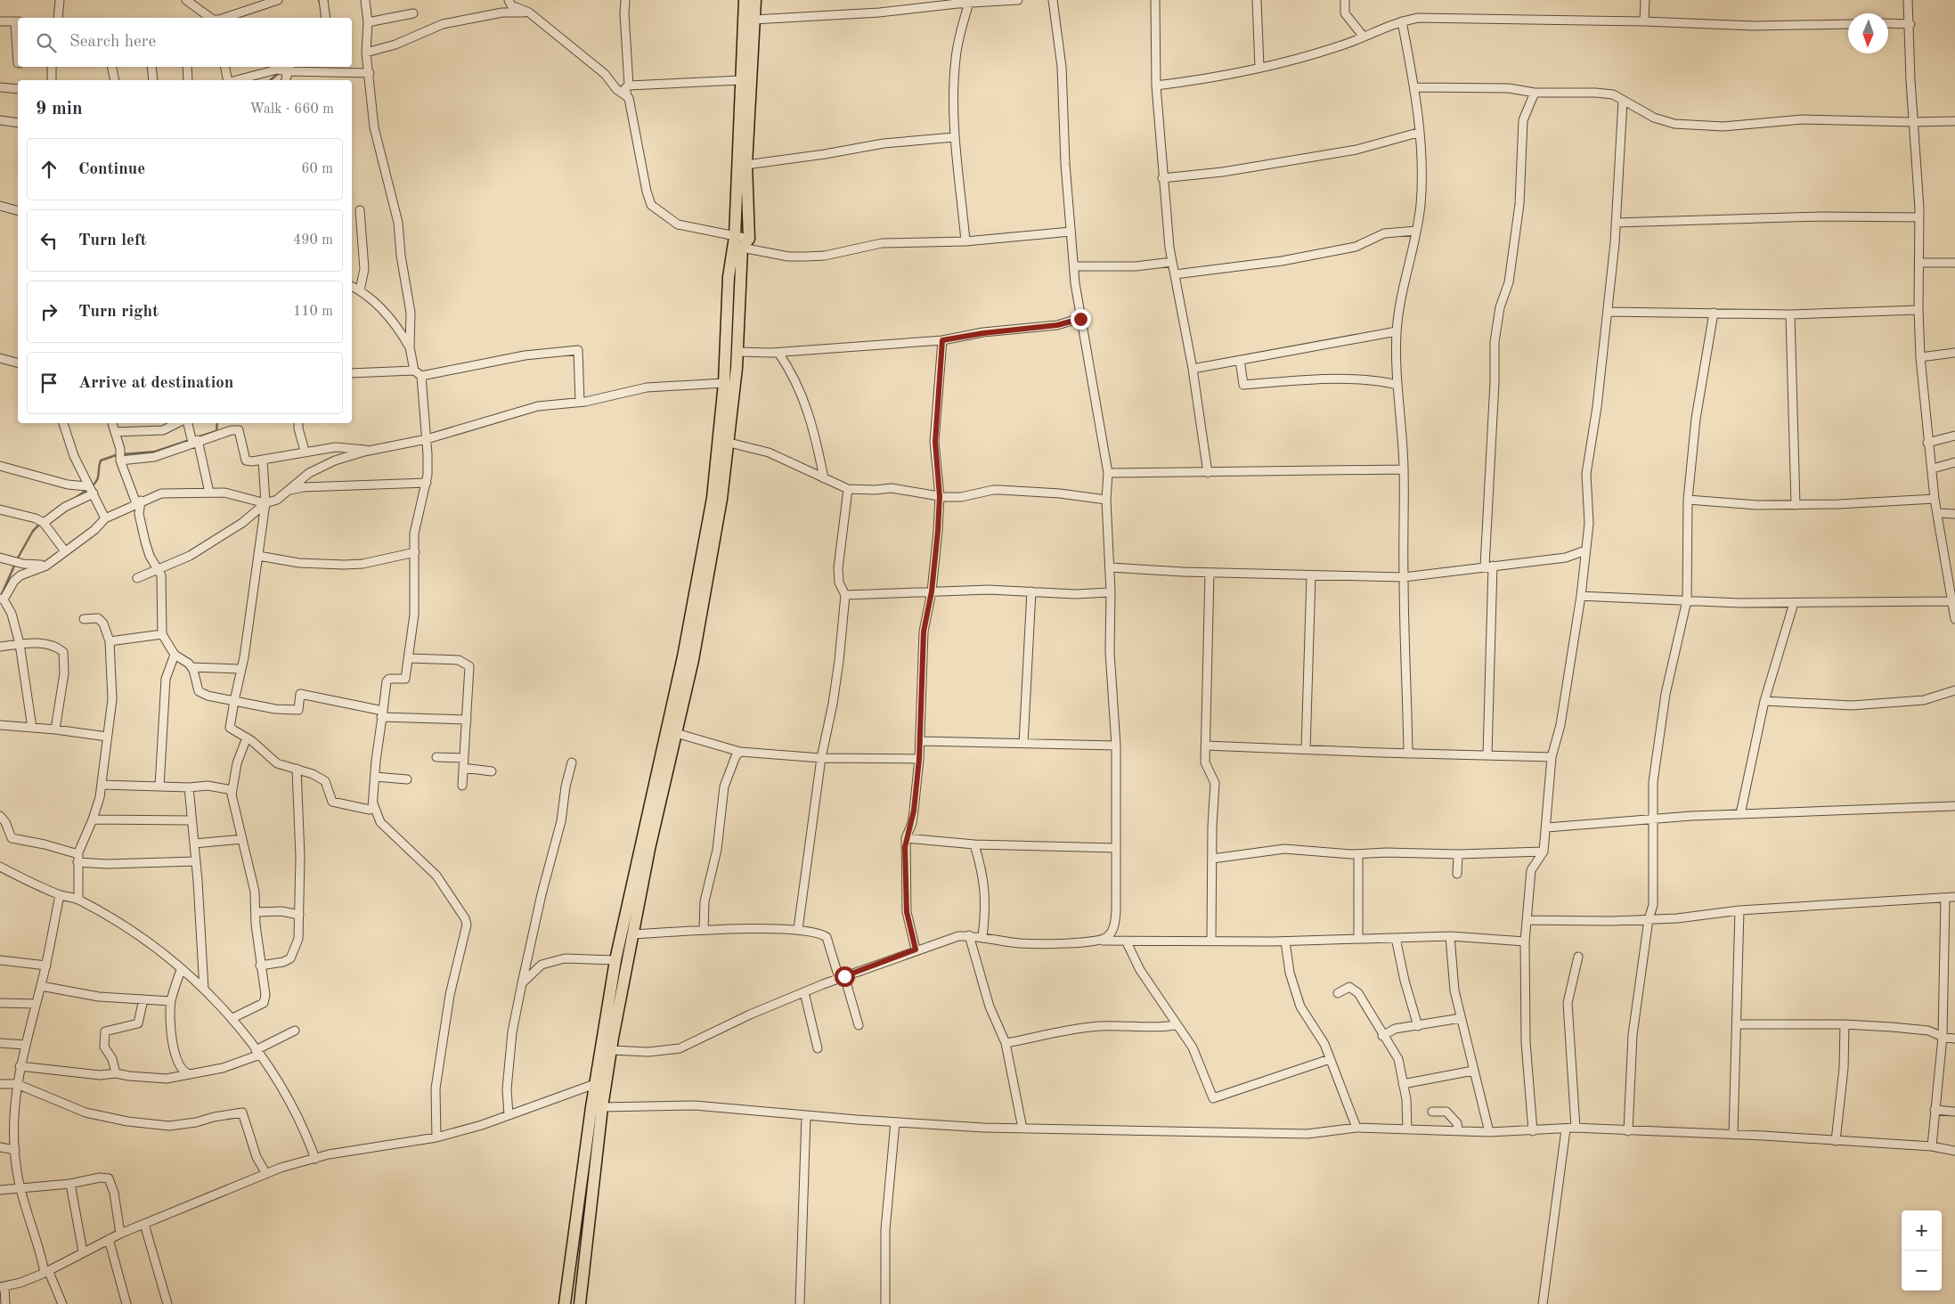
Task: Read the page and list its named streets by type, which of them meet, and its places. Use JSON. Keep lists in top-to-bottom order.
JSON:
{
  "north": "bottom",
  "page": {
    "search": "Search here",
    "heading": ["9 min", "Walk · 660 m"],
    "list": [
      ["Continue", "60 m"],
      ["Turn left", "490 m"],
      ["Turn right", "110 m"],
      "Arrive at destination"
    ],
    "map_buttons": ["+", "−"]
  }
}
